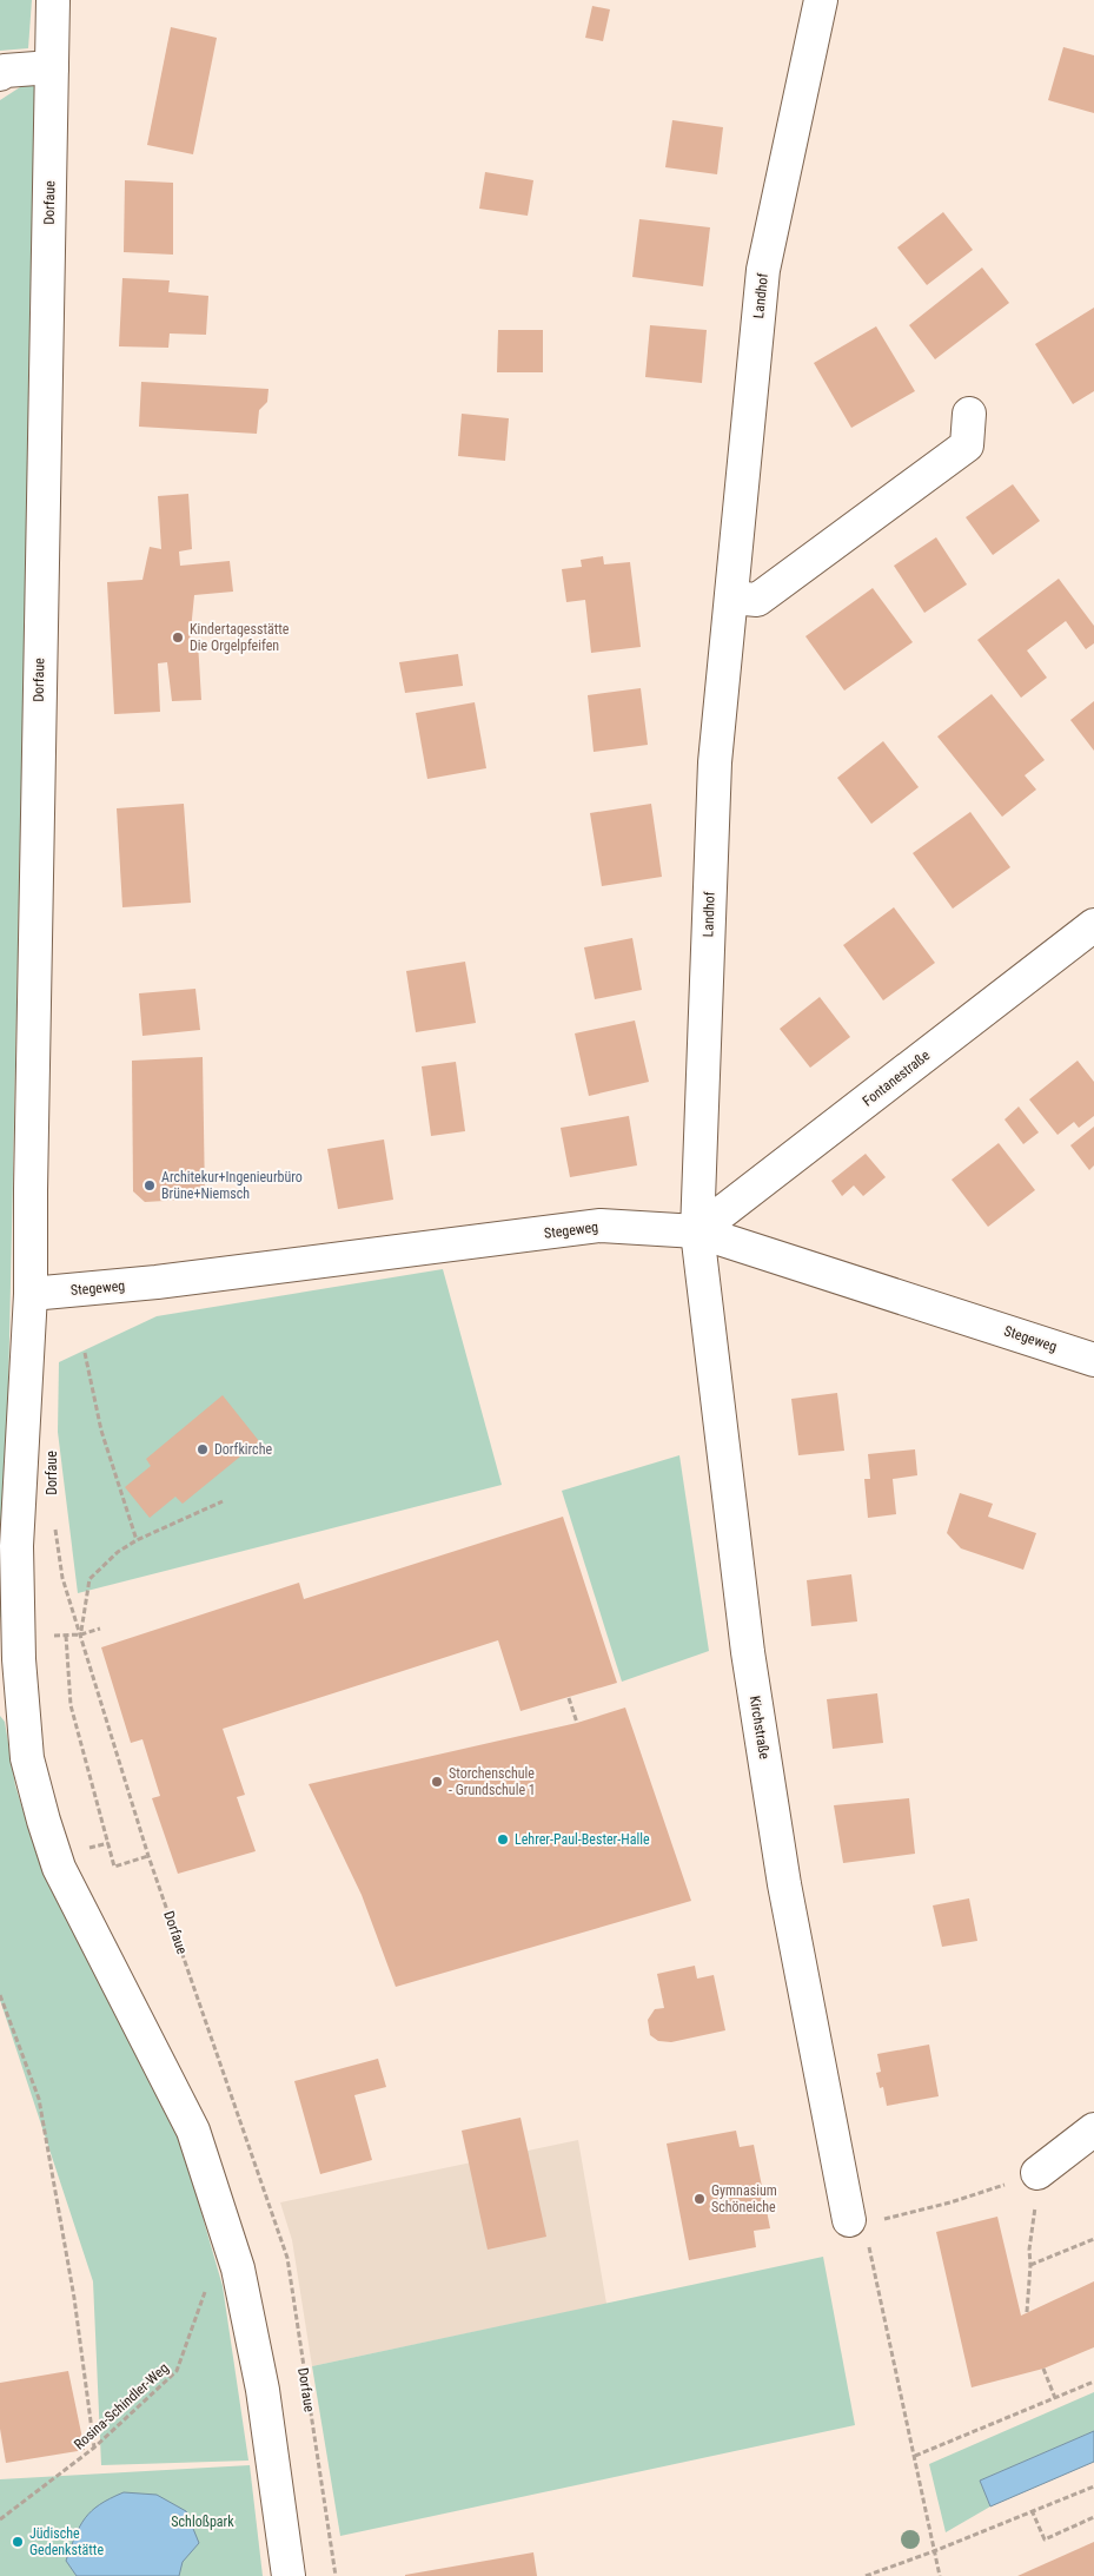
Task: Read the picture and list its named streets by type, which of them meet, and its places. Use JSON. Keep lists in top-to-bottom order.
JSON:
{
  "streets": {
    "street": [
      "Dorfaue",
      "Landhof",
      "Fontanestraße",
      "Stegeweg",
      "Kirchstraße"
    ],
    "path": ["Rosina-Schindler-Weg"]
  },
  "crossings": [
    ["Dorfaue", "Stegeweg"],
    ["Landhof", "Fontanestraße"],
    ["Landhof", "Stegeweg"],
    ["Landhof", "Kirchstraße"],
    ["Fontanestraße", "Stegeweg"],
    ["Fontanestraße", "Kirchstraße"],
    ["Stegeweg", "Kirchstraße"]
  ],
  "parks": ["Schloßpark"],
  "places": [
    "Kindertagesstätte Die Orgelpfeifen",
    "Architekur+Ingenieurbüro Brüne+Niemsch",
    "Dorfkirche",
    "Storchenschule - Grundschule 1",
    "Lehrer-Paul-Bester-Halle",
    "Gymnasium Schöneiche",
    "Jüdische Gedenkstätte"
  ]
}
